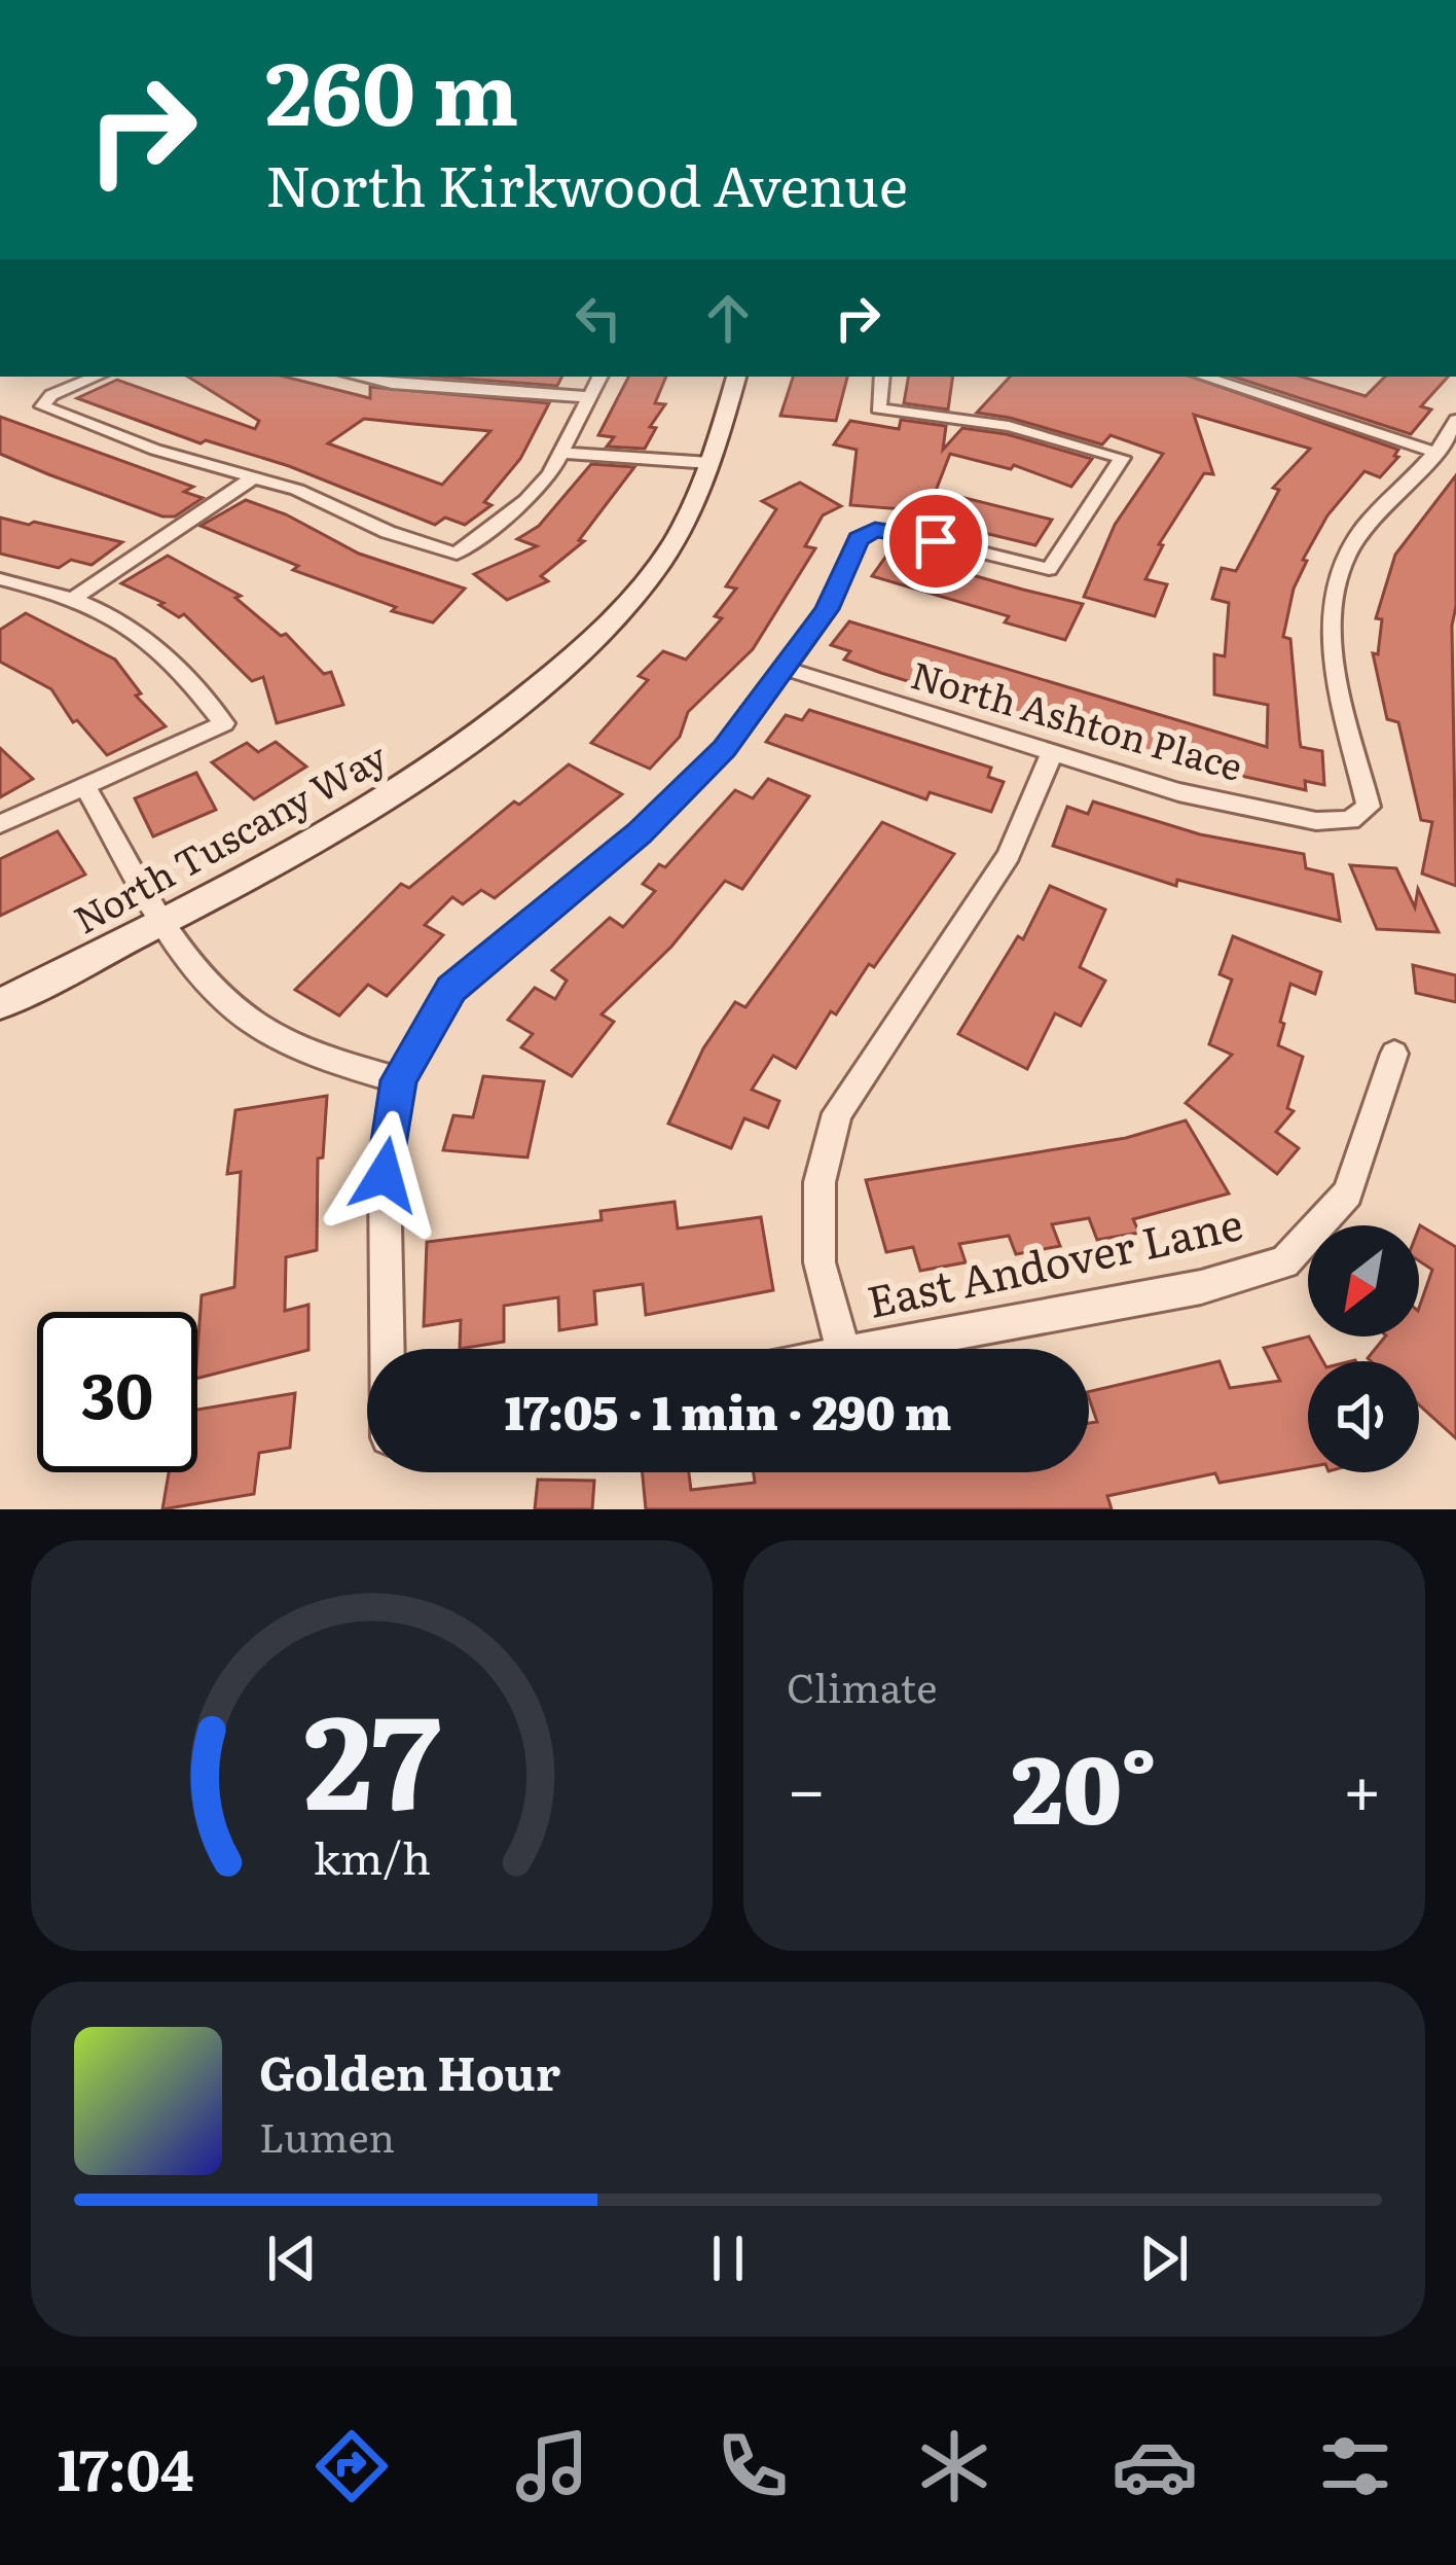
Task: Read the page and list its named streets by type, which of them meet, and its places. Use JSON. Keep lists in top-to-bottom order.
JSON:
{
  "streets": {
    "street": ["North Ashton Place", "North Tuscany Way", "East Andover Lane"]
  },
  "north": "bottom left",
  "page": {
    "turn": ["260 m", "North Kirkwood Avenue"],
    "limit": "30",
    "trip": "17:05 · 1 min · 290 m",
    "tile": "Climate",
    "heat": ["−", "20°", "+"],
    "song": ["Golden Hour", "Lumen"],
    "tabs": "17:04",
    "gauge": ["27", "km/h"]
  }
}
